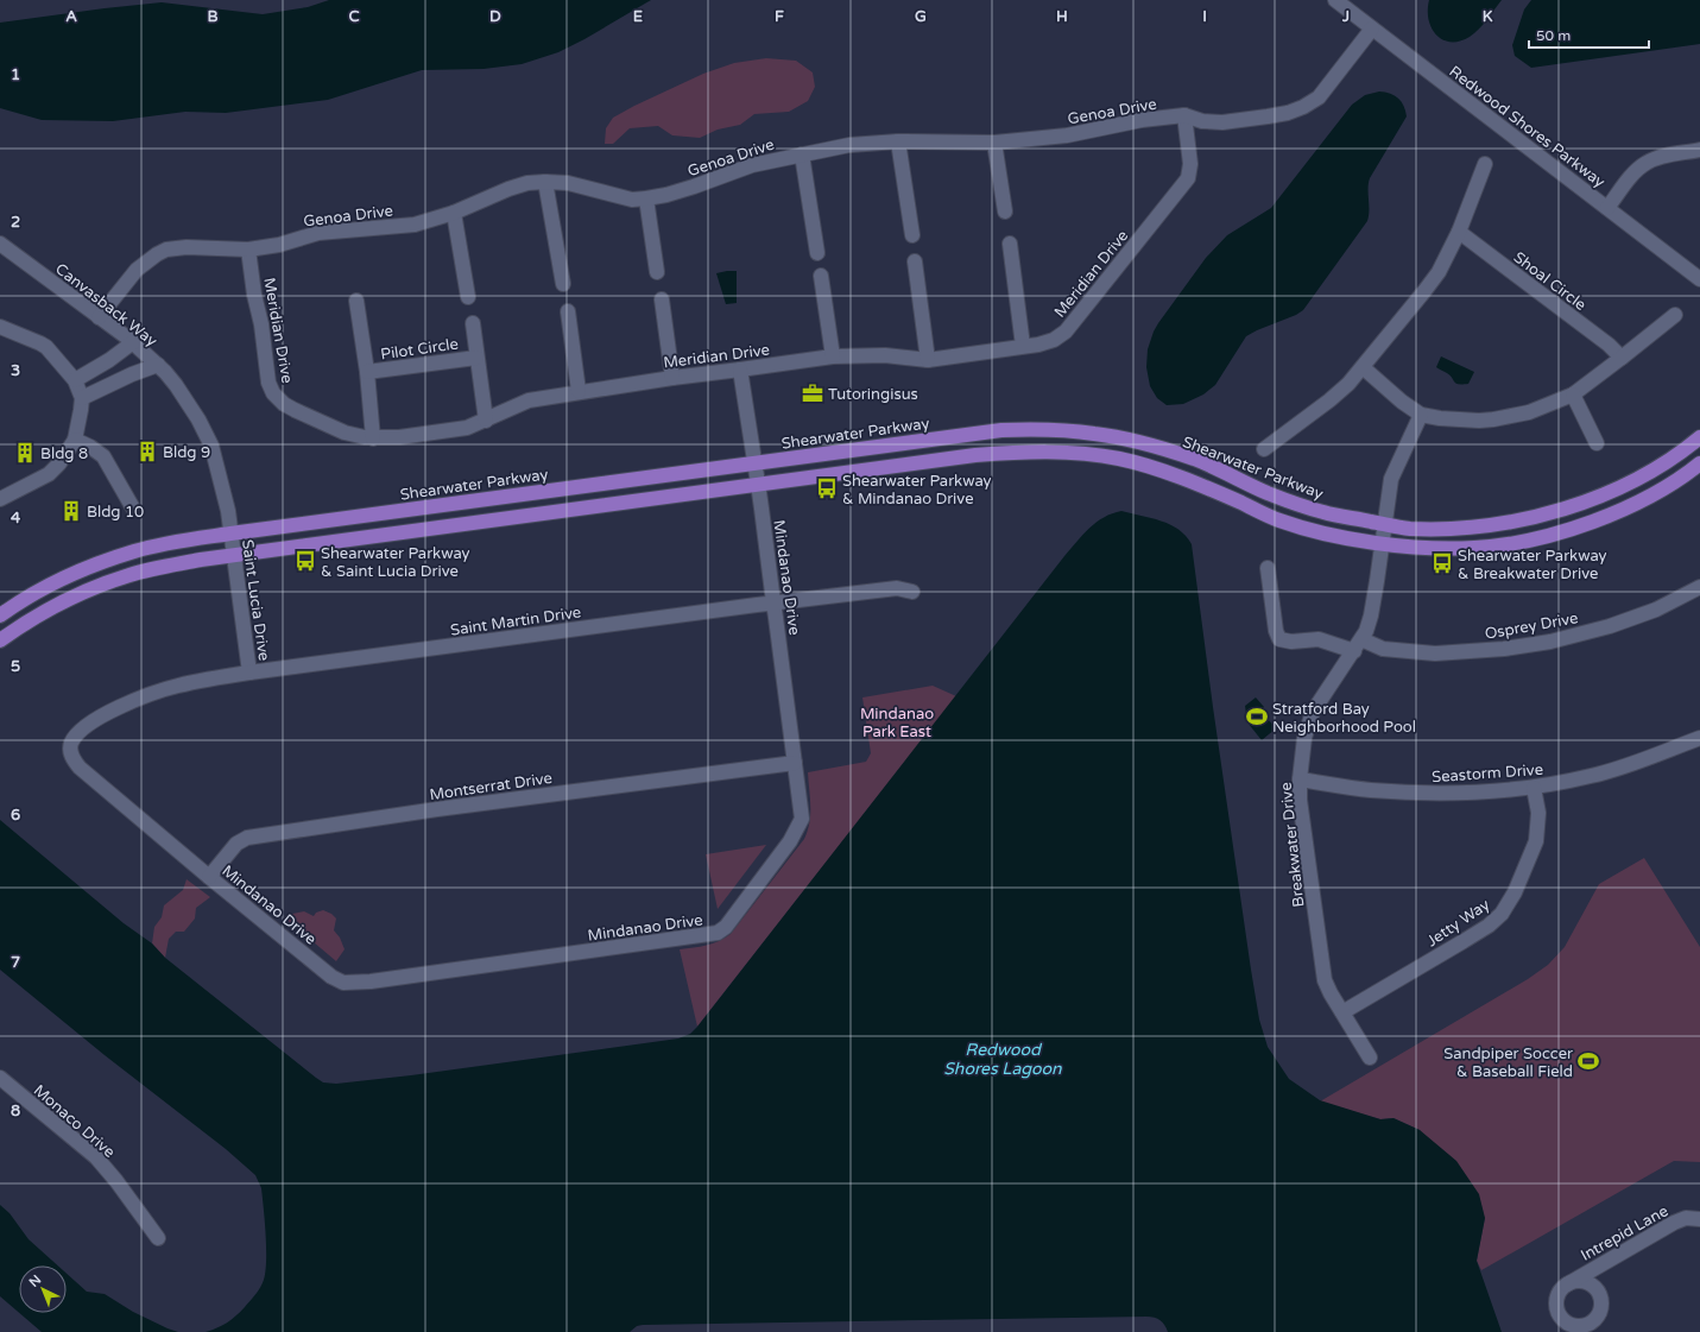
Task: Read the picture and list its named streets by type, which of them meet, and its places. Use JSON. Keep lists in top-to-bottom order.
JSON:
{
  "streets": {
    "main road": ["Shearwater Parkway"],
    "street": [
      "Genoa Drive",
      "Redwood Shores Parkway",
      "Meridian Drive",
      "Shoal Circle",
      "Canvasback Way",
      "Pilot Circle",
      "Mindanao Drive",
      "Saint Lucia Drive",
      "Saint Martin Drive",
      "Osprey Drive",
      "Seastorm Drive",
      "Montserrat Drive",
      "Breakwater Drive",
      "Jetty Way",
      "Monaco Drive",
      "Intrepid Lane"
    ]
  },
  "crossings": [
    ["Genoa Drive", "Redwood Shores Parkway"],
    ["Genoa Drive", "Meridian Drive"],
    ["Genoa Drive", "Canvasback Way"],
    ["Meridian Drive", "Pilot Circle"],
    ["Meridian Drive", "Mindanao Drive"],
    ["Canvasback Way", "Shearwater Parkway"],
    ["Canvasback Way", "Saint Lucia Drive"],
    ["Shearwater Parkway", "Mindanao Drive"],
    ["Shearwater Parkway", "Saint Lucia Drive"],
    ["Shearwater Parkway", "Breakwater Drive"],
    ["Mindanao Drive", "Saint Martin Drive"],
    ["Mindanao Drive", "Montserrat Drive"],
    ["Saint Lucia Drive", "Saint Martin Drive"],
    ["Osprey Drive", "Breakwater Drive"],
    ["Seastorm Drive", "Breakwater Drive"],
    ["Seastorm Drive", "Jetty Way"],
    ["Breakwater Drive", "Jetty Way"]
  ],
  "water": ["Redwood Shores Lagoon"],
  "parks": ["Mindanao Park East"],
  "places": {
    "office": ["Tutoringisus"],
    "building": ["Bldg 9", "Bldg 8", "Bldg 10"],
    "bus stop": ["Shearwater Parkway & Mindanao Drive", "Shearwater Parkway & Saint Lucia Drive", "Shearwater Parkway & Breakwater Drive"],
    "sports": ["Stratford Bay Neighborhood Pool", "Sandpiper Soccer & Baseball Field"]
  },
  "scale_bar": "50 m",
  "north": "top left",
  "grid": {
    "columns": [
      "A",
      "B",
      "C",
      "D",
      "E",
      "F",
      "G",
      "H",
      "I",
      "J",
      "K"
    ],
    "rows": [
      "1",
      "2",
      "3",
      "4",
      "5",
      "6",
      "7",
      "8"
    ]
  }
}
